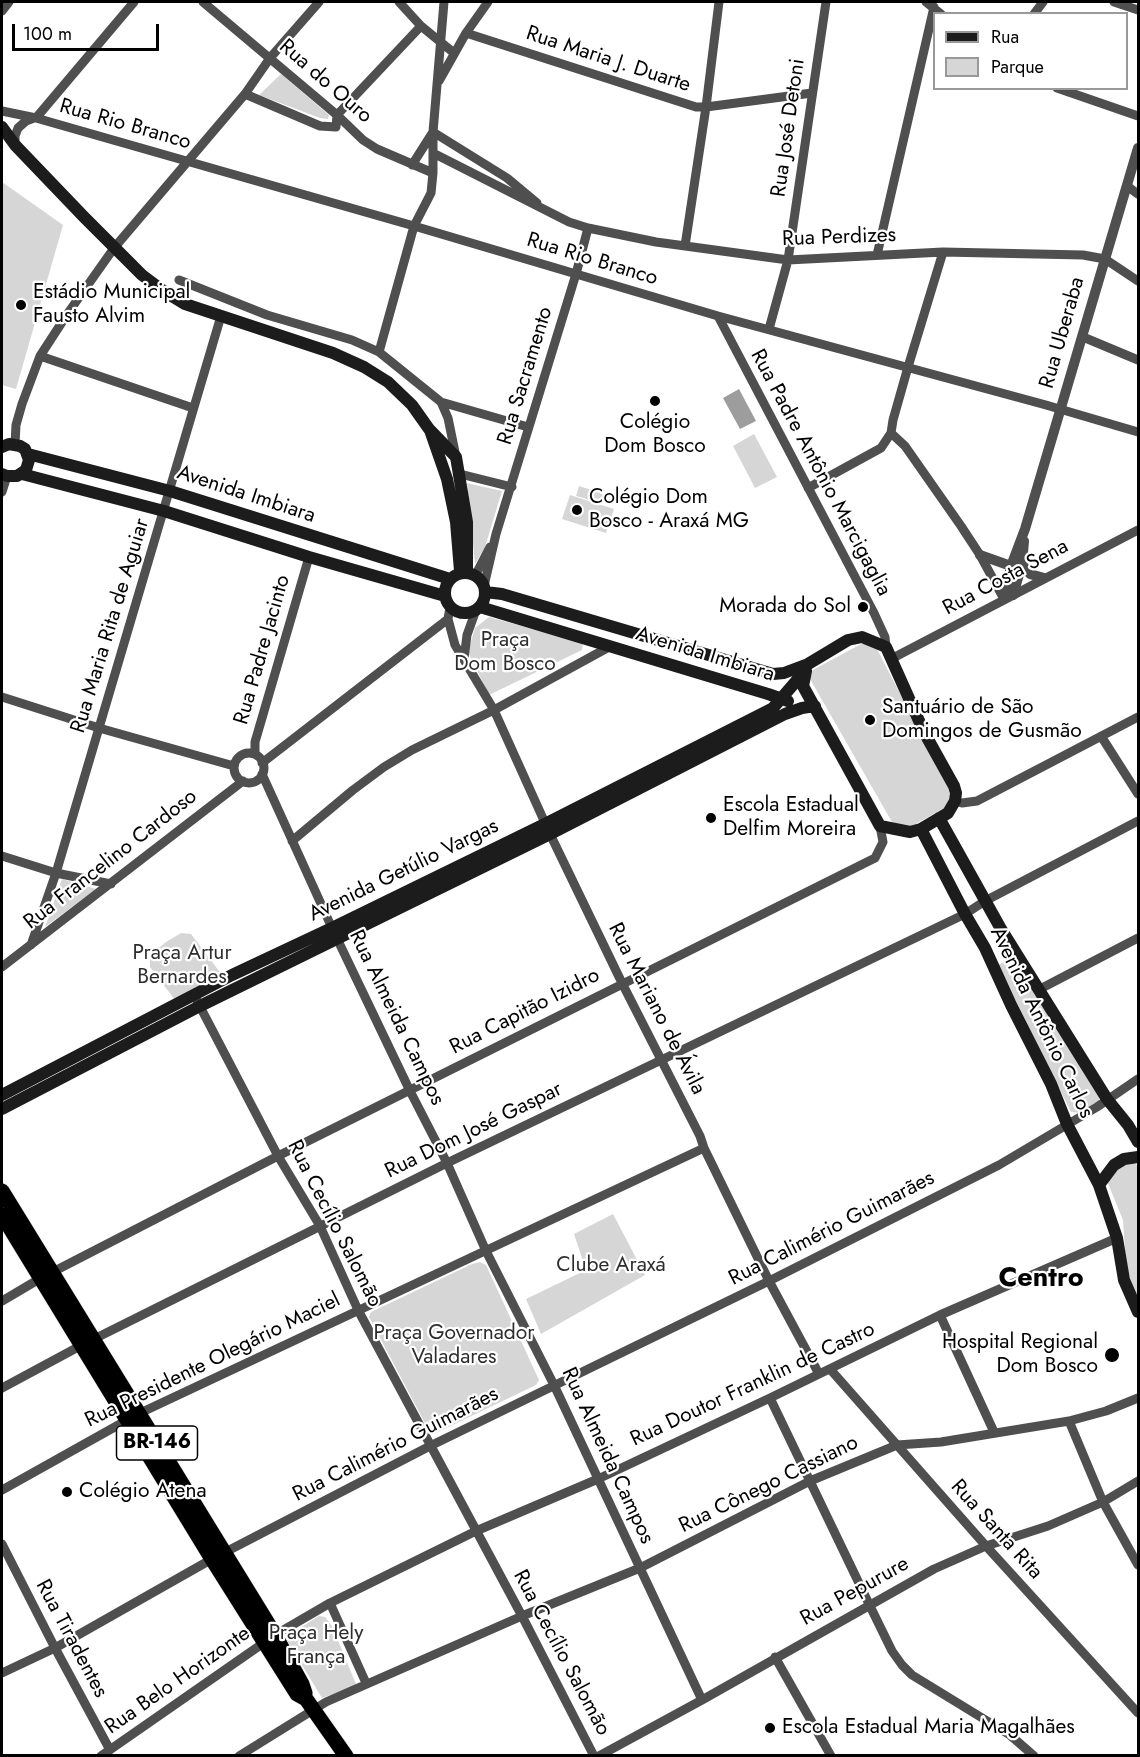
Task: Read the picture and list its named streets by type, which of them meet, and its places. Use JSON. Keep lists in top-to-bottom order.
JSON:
{
  "streets": {
    "highway": ["BR-146"],
    "main road": ["Avenida Imbiara", "Avenida Getúlio Vargas", "Avenida Antônio Carlos"],
    "street": [
      "Rua Maria J. Duarte",
      "Rua do Ouro",
      "Rua Rio Branco",
      "Rua José Detoni",
      "Rua Perdizes",
      "Rua Uberaba",
      "Rua Sacramento",
      "Rua Padre Antônio Marcigaglia",
      "Rua Costa Sena",
      "Rua Maria Rita de Aguiar",
      "Rua Padre Jacinto",
      "Rua Francelino Cardoso",
      "Rua Mariano de Ávila",
      "Rua Capitão Izidro",
      "Rua Almeida Campos",
      "Rua Dom José Gaspar",
      "Rua Cecílio Salomão",
      "Rua Calimério Guimarães",
      "Rua Presidente Olegário Maciel",
      "Rua Doutor Franklin de Castro",
      "Rua Cônego Cassiano",
      "Rua Santa Rita",
      "Rua Pepurure",
      "Rua Tiradentes",
      "Rua Belo Horizonte"
    ]
  },
  "crossings": [
    ["Rua Maria J. Duarte", "Rua José Detoni"],
    ["Rua Rio Branco", "Rua José Detoni"],
    ["Rua Rio Branco", "Rua Uberaba"],
    ["Rua Rio Branco", "Rua Sacramento"],
    ["Rua Rio Branco", "Rua Padre Antônio Marcigaglia"],
    ["Rua José Detoni", "Rua Perdizes"],
    ["Rua Perdizes", "Rua Uberaba"],
    ["Rua Perdizes", "Rua Sacramento"],
    ["Rua Uberaba", "Rua Costa Sena"],
    ["Rua Padre Antônio Marcigaglia", "Rua Costa Sena"],
    ["Avenida Imbiara", "Rua Maria Rita de Aguiar"],
    ["Avenida Imbiara", "Rua Padre Jacinto"],
    ["Avenida Imbiara", "Avenida Getúlio Vargas"],
    ["Avenida Imbiara", "Rua Mariano de Ávila"],
    ["Rua Maria Rita de Aguiar", "Rua Francelino Cardoso"],
    ["Rua Padre Jacinto", "Rua Francelino Cardoso"],
    ["Rua Padre Jacinto", "Rua Almeida Campos"],
    ["Rua Francelino Cardoso", "Rua Almeida Campos"],
    ["Avenida Getúlio Vargas", "Rua Mariano de Ávila"],
    ["Avenida Getúlio Vargas", "Rua Almeida Campos"],
    ["Avenida Getúlio Vargas", "Rua Cecílio Salomão"],
    ["Rua Mariano de Ávila", "Rua Capitão Izidro"],
    ["Rua Mariano de Ávila", "Rua Dom José Gaspar"],
    ["Rua Mariano de Ávila", "Rua Calimério Guimarães"],
    ["Rua Mariano de Ávila", "Rua Presidente Olegário Maciel"],
    ["Rua Mariano de Ávila", "Rua Doutor Franklin de Castro"],
    ["Rua Capitão Izidro", "Rua Almeida Campos"],
    ["Rua Capitão Izidro", "Rua Cecílio Salomão"],
    ["Rua Capitão Izidro", "BR-146"],
    ["Rua Almeida Campos", "Rua Dom José Gaspar"],
    ["Rua Almeida Campos", "Rua Calimério Guimarães"],
    ["Rua Almeida Campos", "Rua Presidente Olegário Maciel"],
    ["Rua Almeida Campos", "Rua Doutor Franklin de Castro"],
    ["Rua Almeida Campos", "Rua Cônego Cassiano"],
    ["Rua Almeida Campos", "Rua Pepurure"],
    ["Avenida Antônio Carlos", "Rua Dom José Gaspar"],
    ["Avenida Antônio Carlos", "Rua Calimério Guimarães"],
    ["Avenida Antônio Carlos", "Rua Doutor Franklin de Castro"],
    ["Rua Dom José Gaspar", "Rua Cecílio Salomão"],
    ["Rua Dom José Gaspar", "BR-146"],
    ["Rua Cecílio Salomão", "Rua Calimério Guimarães"],
    ["Rua Cecílio Salomão", "Rua Presidente Olegário Maciel"],
    ["Rua Cecílio Salomão", "Rua Doutor Franklin de Castro"],
    ["Rua Cecílio Salomão", "Rua Cônego Cassiano"],
    ["Rua Calimério Guimarães", "BR-146"],
    ["Rua Calimério Guimarães", "Rua Tiradentes"],
    ["Rua Presidente Olegário Maciel", "BR-146"],
    ["Rua Doutor Franklin de Castro", "BR-146"],
    ["Rua Doutor Franklin de Castro", "Rua Santa Rita"],
    ["Rua Doutor Franklin de Castro", "Rua Belo Horizonte"],
    ["BR-146", "Rua Cônego Cassiano"],
    ["BR-146", "Rua Belo Horizonte"],
    ["Rua Cônego Cassiano", "Rua Santa Rita"],
    ["Rua Santa Rita", "Rua Pepurure"],
    ["Rua Tiradentes", "Rua Belo Horizonte"]
  ],
  "districts": ["Centro"],
  "parks": [
    "Praça Dom Bosco",
    "Praça Artur Bernardes",
    "Clube Araxá",
    "Praça Governador Valadares",
    "Praça Hely França"
  ],
  "places": [
    "Estádio Municipal Fausto Alvim",
    "Colégio Dom Bosco",
    "Colégio Dom Bosco - Araxá MG",
    "Morada do Sol",
    "Santuário de São Domingos de Gusmão",
    "Escola Estadual Delfim Moreira",
    "Hospital Regional Dom Bosco",
    "Colégio Atena",
    "Escola Estadual Maria Magalhães"
  ],
  "legend": ["Rua", "Parque"],
  "scale_bar": "100 m"
}
